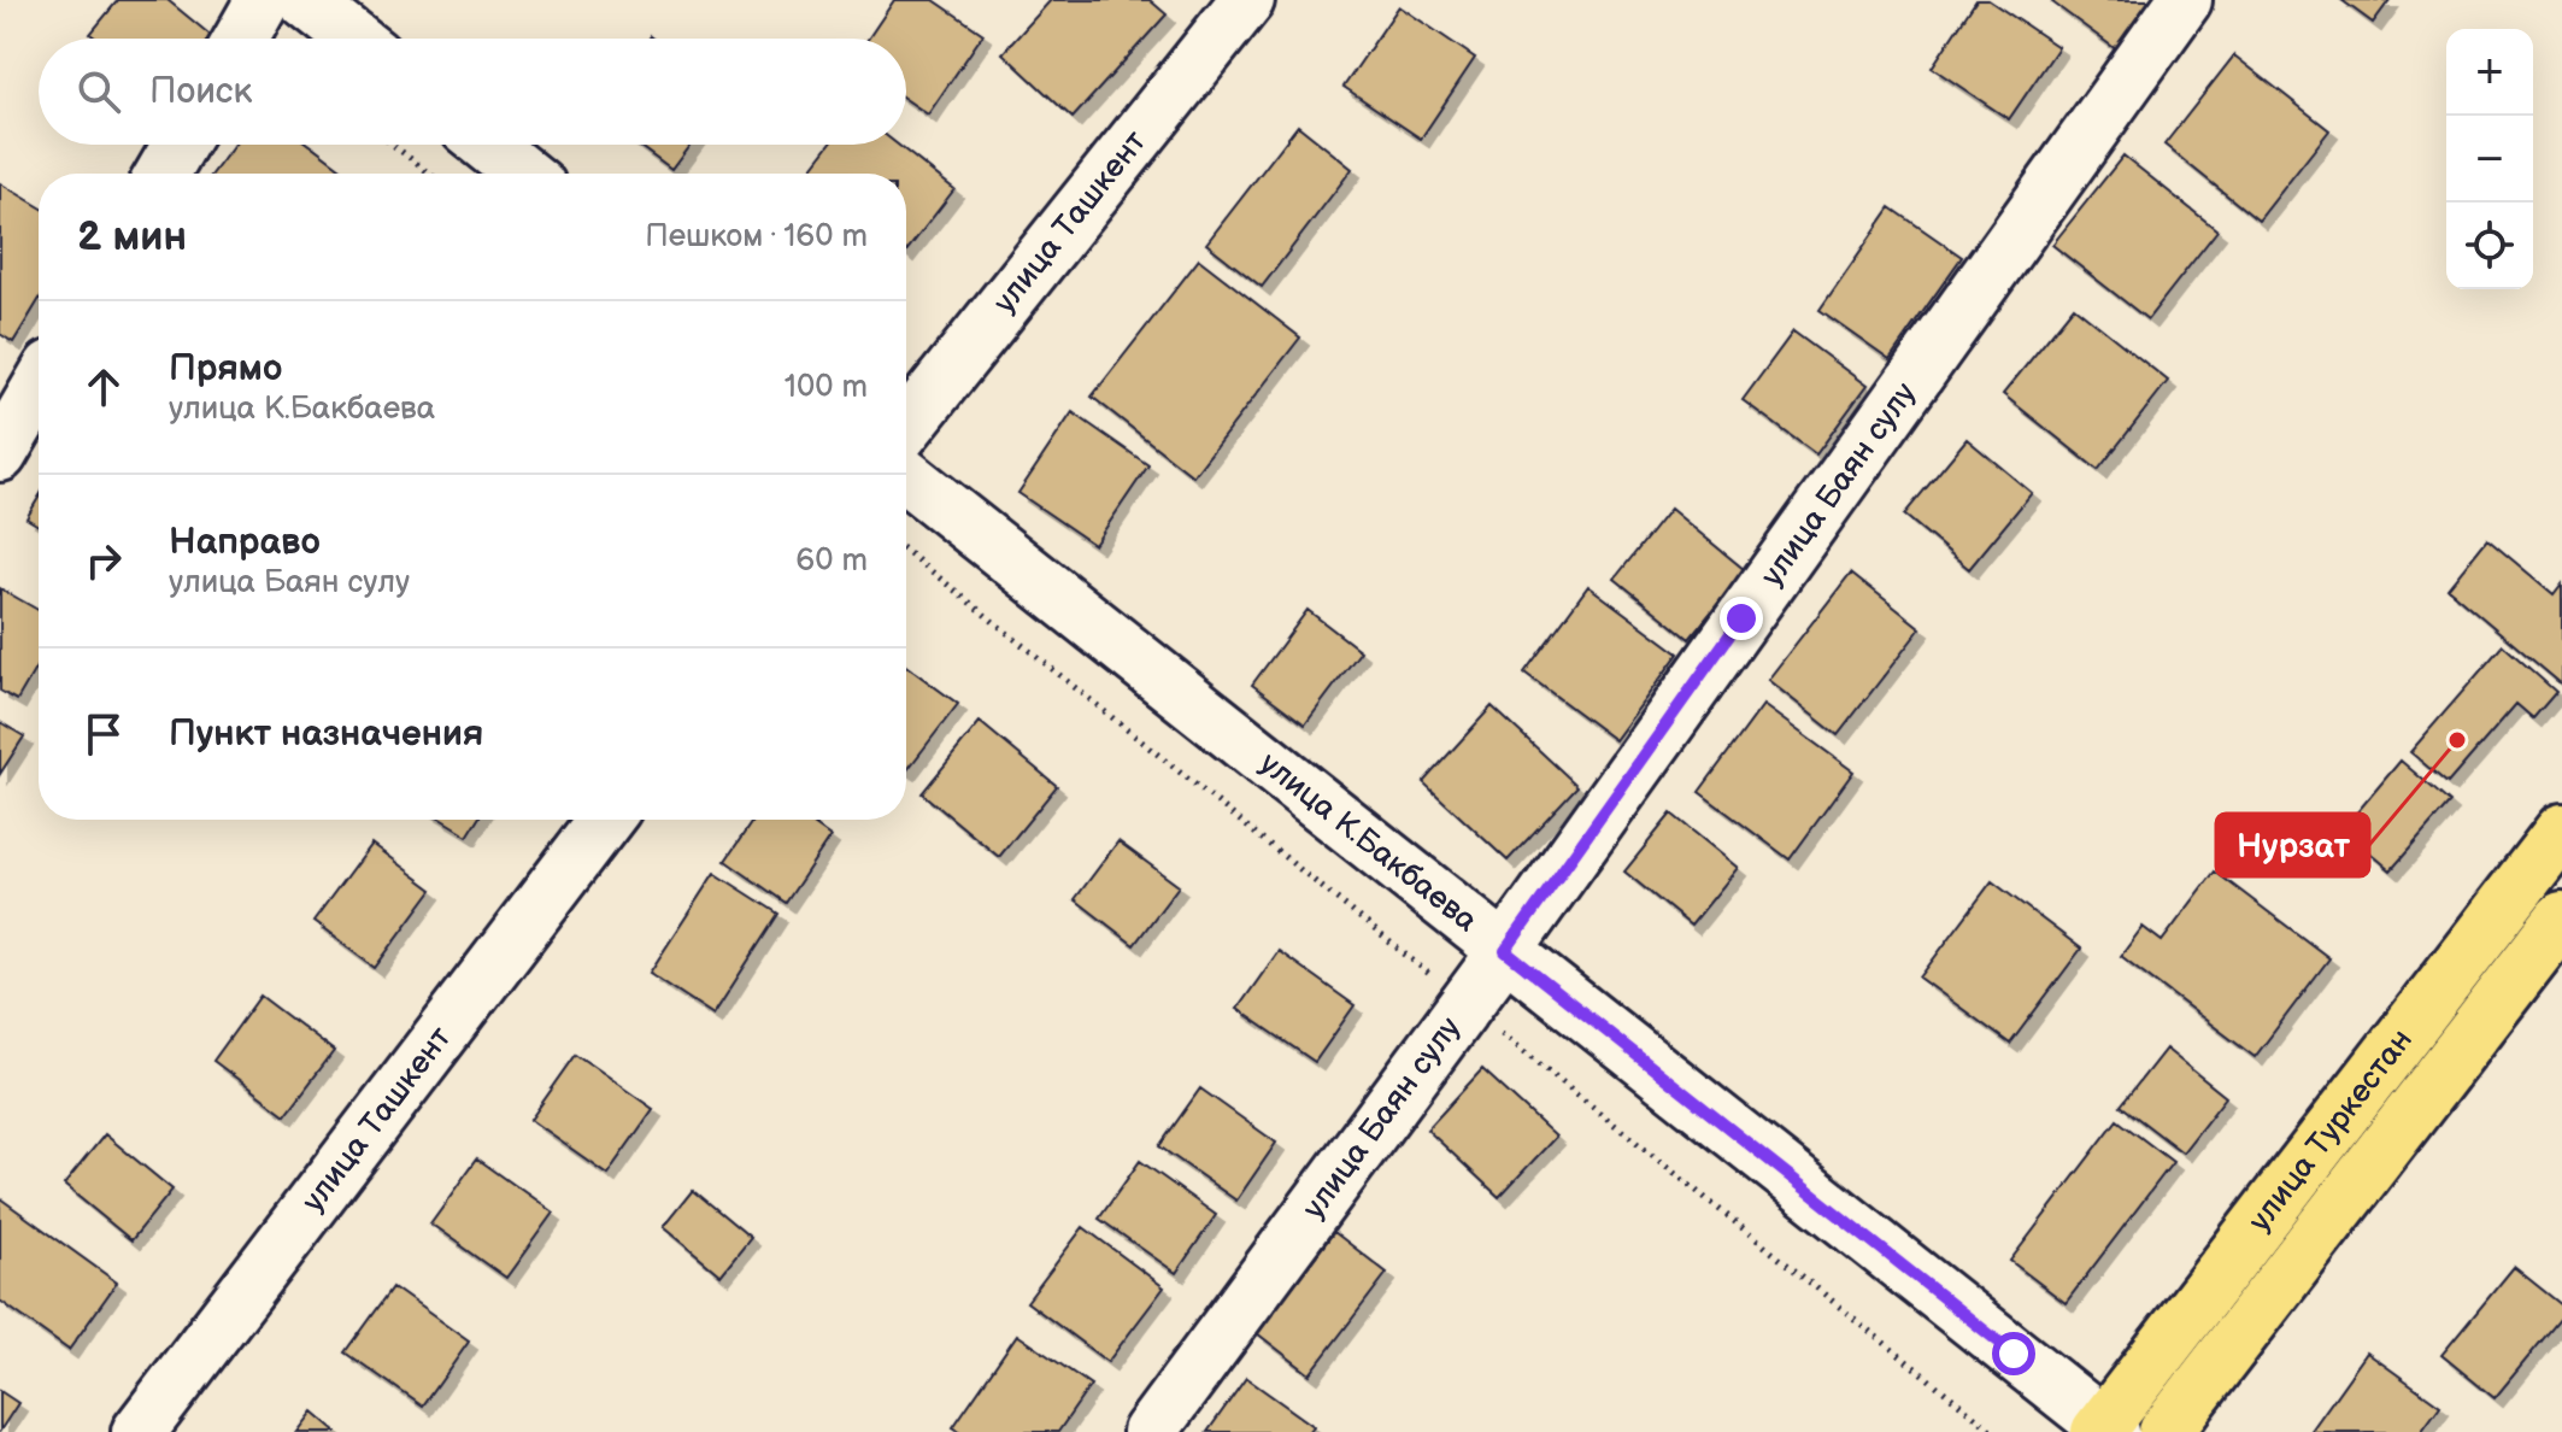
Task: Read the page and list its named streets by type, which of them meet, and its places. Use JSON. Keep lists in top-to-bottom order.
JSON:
{
  "streets": {
    "highway": ["улица Туркестан"],
    "street": ["улица Ташкент", "улица Баян сулу", "улица К.Бакбаева"]
  },
  "crossings": [
    ["улица Баян сулу", "улица К.Бакбаева"],
    ["улица К.Бакбаева", "улица Туркестан"]
  ],
  "places": ["Нурзат"],
  "page": {
    "map_buttons": ["+", "−"],
    "search": "Поиск",
    "heading": ["2 мин", "Пешком · 160 m"],
    "list": [
      ["Прямо", "улица К.Бакбаева", "100 m"],
      ["Направо", "улица Баян сулу", "60 m"],
      "Пункт назначения"
    ]
  }
}
